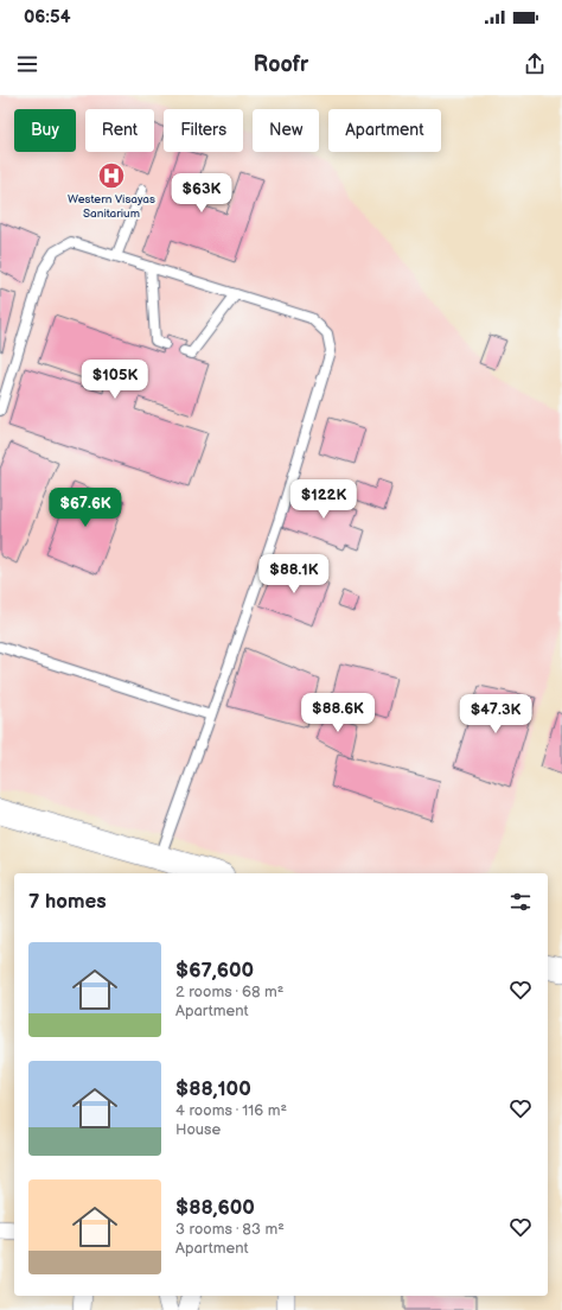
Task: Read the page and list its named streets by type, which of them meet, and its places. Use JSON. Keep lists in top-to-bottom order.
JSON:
{
  "places": {
    "hospital": ["Western Visayas Sanitarium"]
  },
  "page": {
    "status": "06:54",
    "header": "Roofr",
    "chip": [
      "Buy",
      "Rent",
      "Filters",
      "New",
      "Apartment"
    ],
    "price": [
      "$63K",
      "$105K",
      "$122K",
      "$67.6K",
      "$88.1K",
      "$88.6K",
      "$47.3K"
    ],
    "heading": "7 homes",
    "list": [
      {
        "name": "$67,600",
        "note": "2 rooms · 68 m² · Apartment"
      },
      {
        "name": "$88,100",
        "note": "4 rooms · 116 m² · House"
      },
      {
        "name": "$88,600",
        "note": "3 rooms · 83 m² · Apartment"
      }
    ]
  }
}
